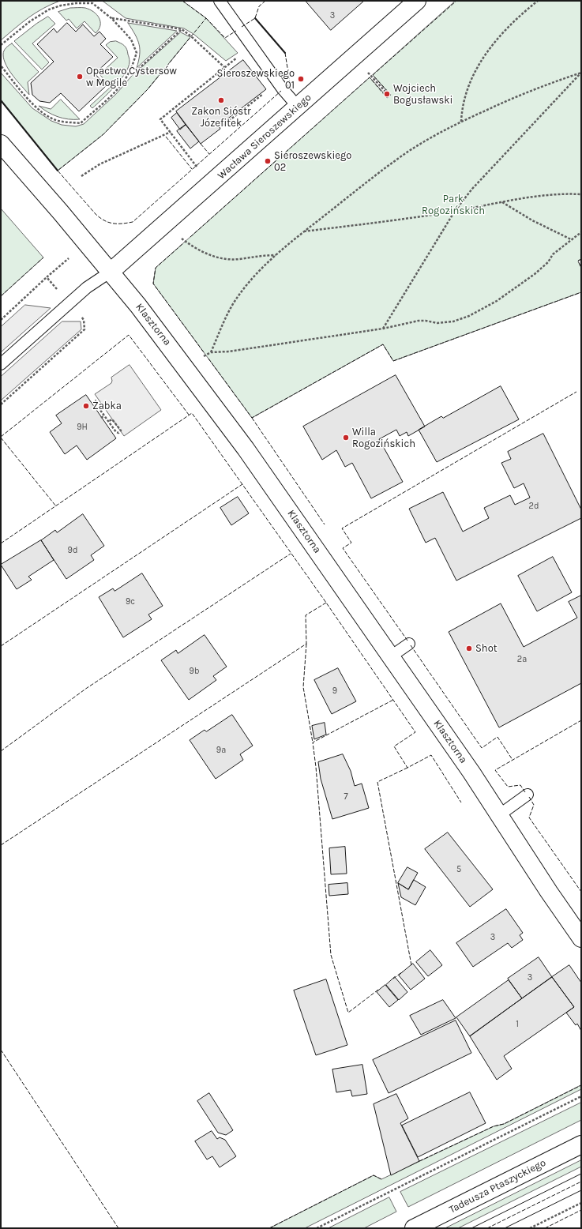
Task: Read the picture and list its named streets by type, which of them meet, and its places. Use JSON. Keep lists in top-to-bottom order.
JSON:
{
  "streets": {
    "street": ["Wacława Sieroszewskiego", "Klasztorna", "Tadeusza Ptaszyckiego"]
  },
  "crossings": [
    ["Wacława Sieroszewskiego", "Klasztorna"]
  ],
  "parks": ["Park Rogozińskich"],
  "places": [
    "Opactwo Cystersów w Mogile",
    "Sieroszewskiego 01",
    "Wojciech Bogusławski",
    "Zakon Sióstr Józefitek",
    "Sieroszewskiego 02",
    "Żabka",
    "Willa Rogozińskich",
    "Shot"
  ],
  "house_numbers": [
    "3",
    "9H",
    "2d",
    "9d",
    "9c",
    "2a",
    "9b",
    "9",
    "9a",
    "7",
    "5",
    "3",
    "3",
    "1"
  ]
}
